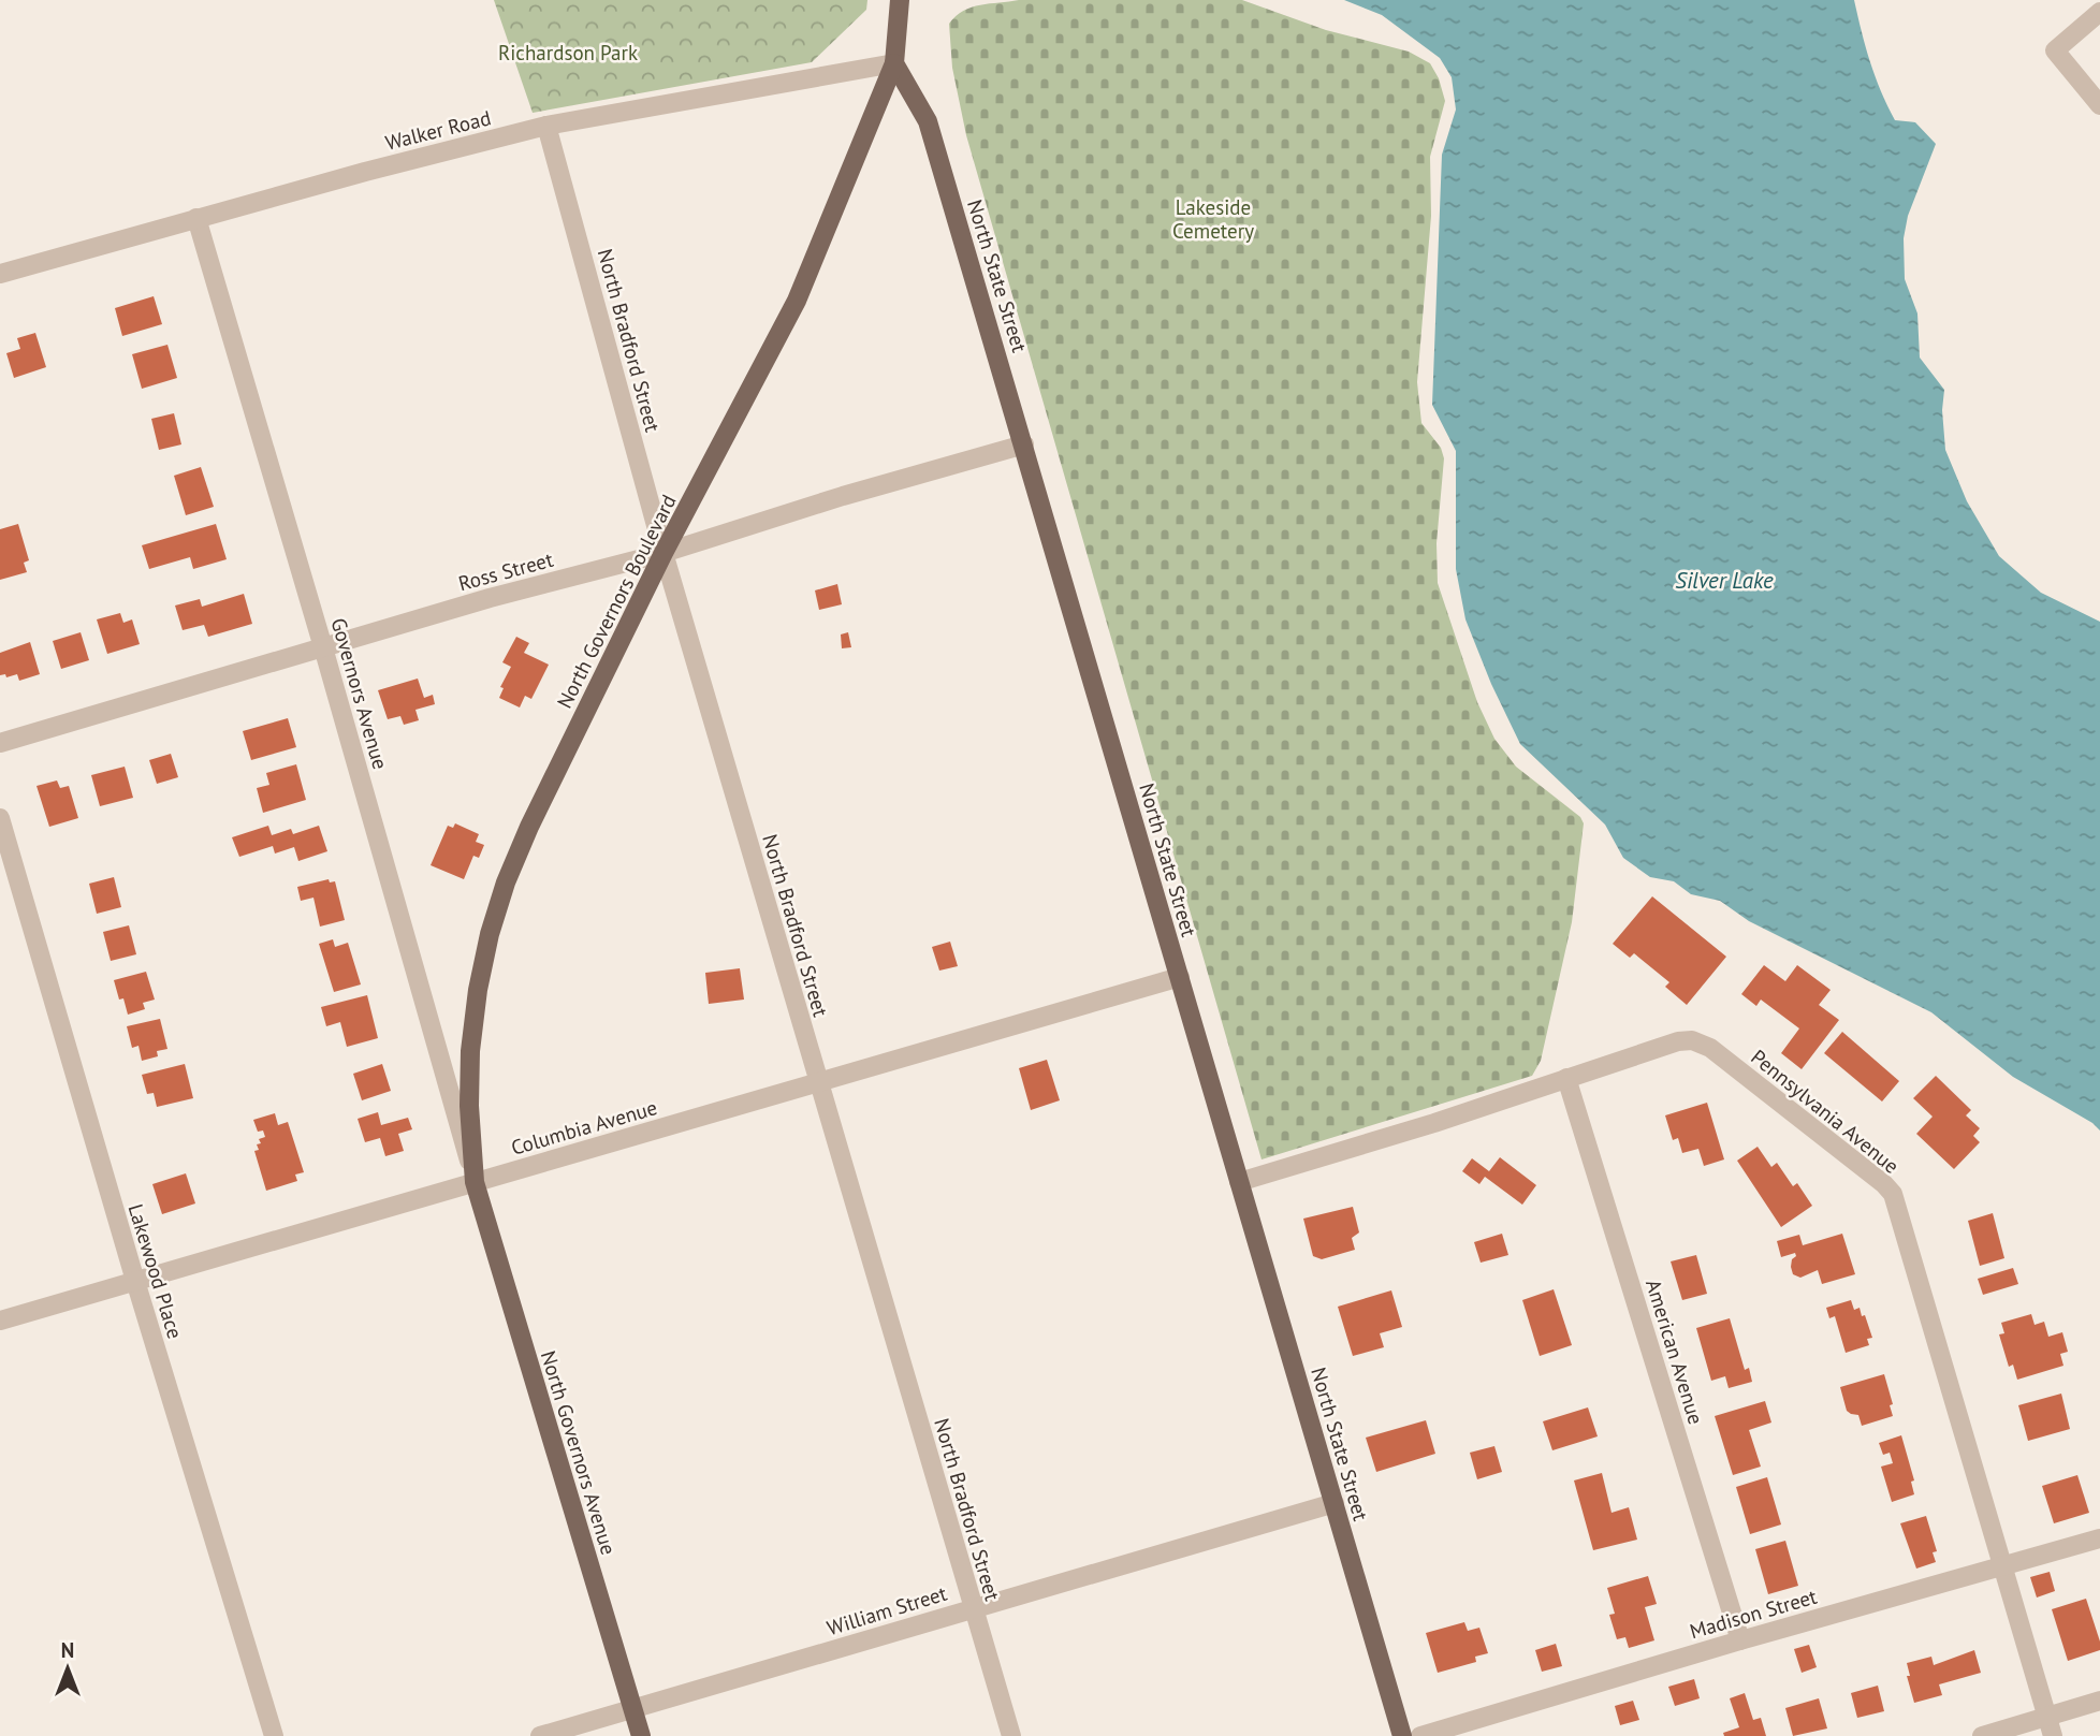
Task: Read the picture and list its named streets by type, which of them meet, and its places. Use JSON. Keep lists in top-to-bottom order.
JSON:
{
  "streets": {
    "main road": ["North State Street", "North Governors Boulevard", "North Governors Avenue"],
    "street": [
      "Walker Road",
      "North Bradford Street",
      "Ross Street",
      "Governors Avenue",
      "Pennsylvania Avenue",
      "Columbia Avenue",
      "Lakewood Place",
      "American Avenue",
      "William Street",
      "Madison Street"
    ]
  },
  "crossings": [
    ["Walker Road", "North State Street"],
    ["Walker Road", "North Bradford Street"],
    ["Walker Road", "North Governors Boulevard"],
    ["Walker Road", "Governors Avenue"],
    ["North State Street", "Ross Street"],
    ["North State Street", "North Governors Boulevard"],
    ["North State Street", "Pennsylvania Avenue"],
    ["North State Street", "Columbia Avenue"],
    ["North State Street", "William Street"],
    ["North Bradford Street", "Ross Street"],
    ["North Bradford Street", "North Governors Boulevard"],
    ["North Bradford Street", "Columbia Avenue"],
    ["North Bradford Street", "William Street"],
    ["Ross Street", "North Governors Boulevard"],
    ["Ross Street", "Governors Avenue"],
    ["North Governors Boulevard", "Governors Avenue"],
    ["North Governors Boulevard", "Columbia Avenue"],
    ["North Governors Boulevard", "North Governors Avenue"],
    ["Governors Avenue", "Columbia Avenue"],
    ["Governors Avenue", "North Governors Avenue"],
    ["Pennsylvania Avenue", "American Avenue"],
    ["Pennsylvania Avenue", "Madison Street"],
    ["Columbia Avenue", "Lakewood Place"],
    ["Columbia Avenue", "North Governors Avenue"],
    ["American Avenue", "Madison Street"],
    ["North Governors Avenue", "William Street"]
  ],
  "water": ["Silver Lake"],
  "parks": ["Richardson Park", "Lakeside Cemetery"],
  "north": "top"
}
